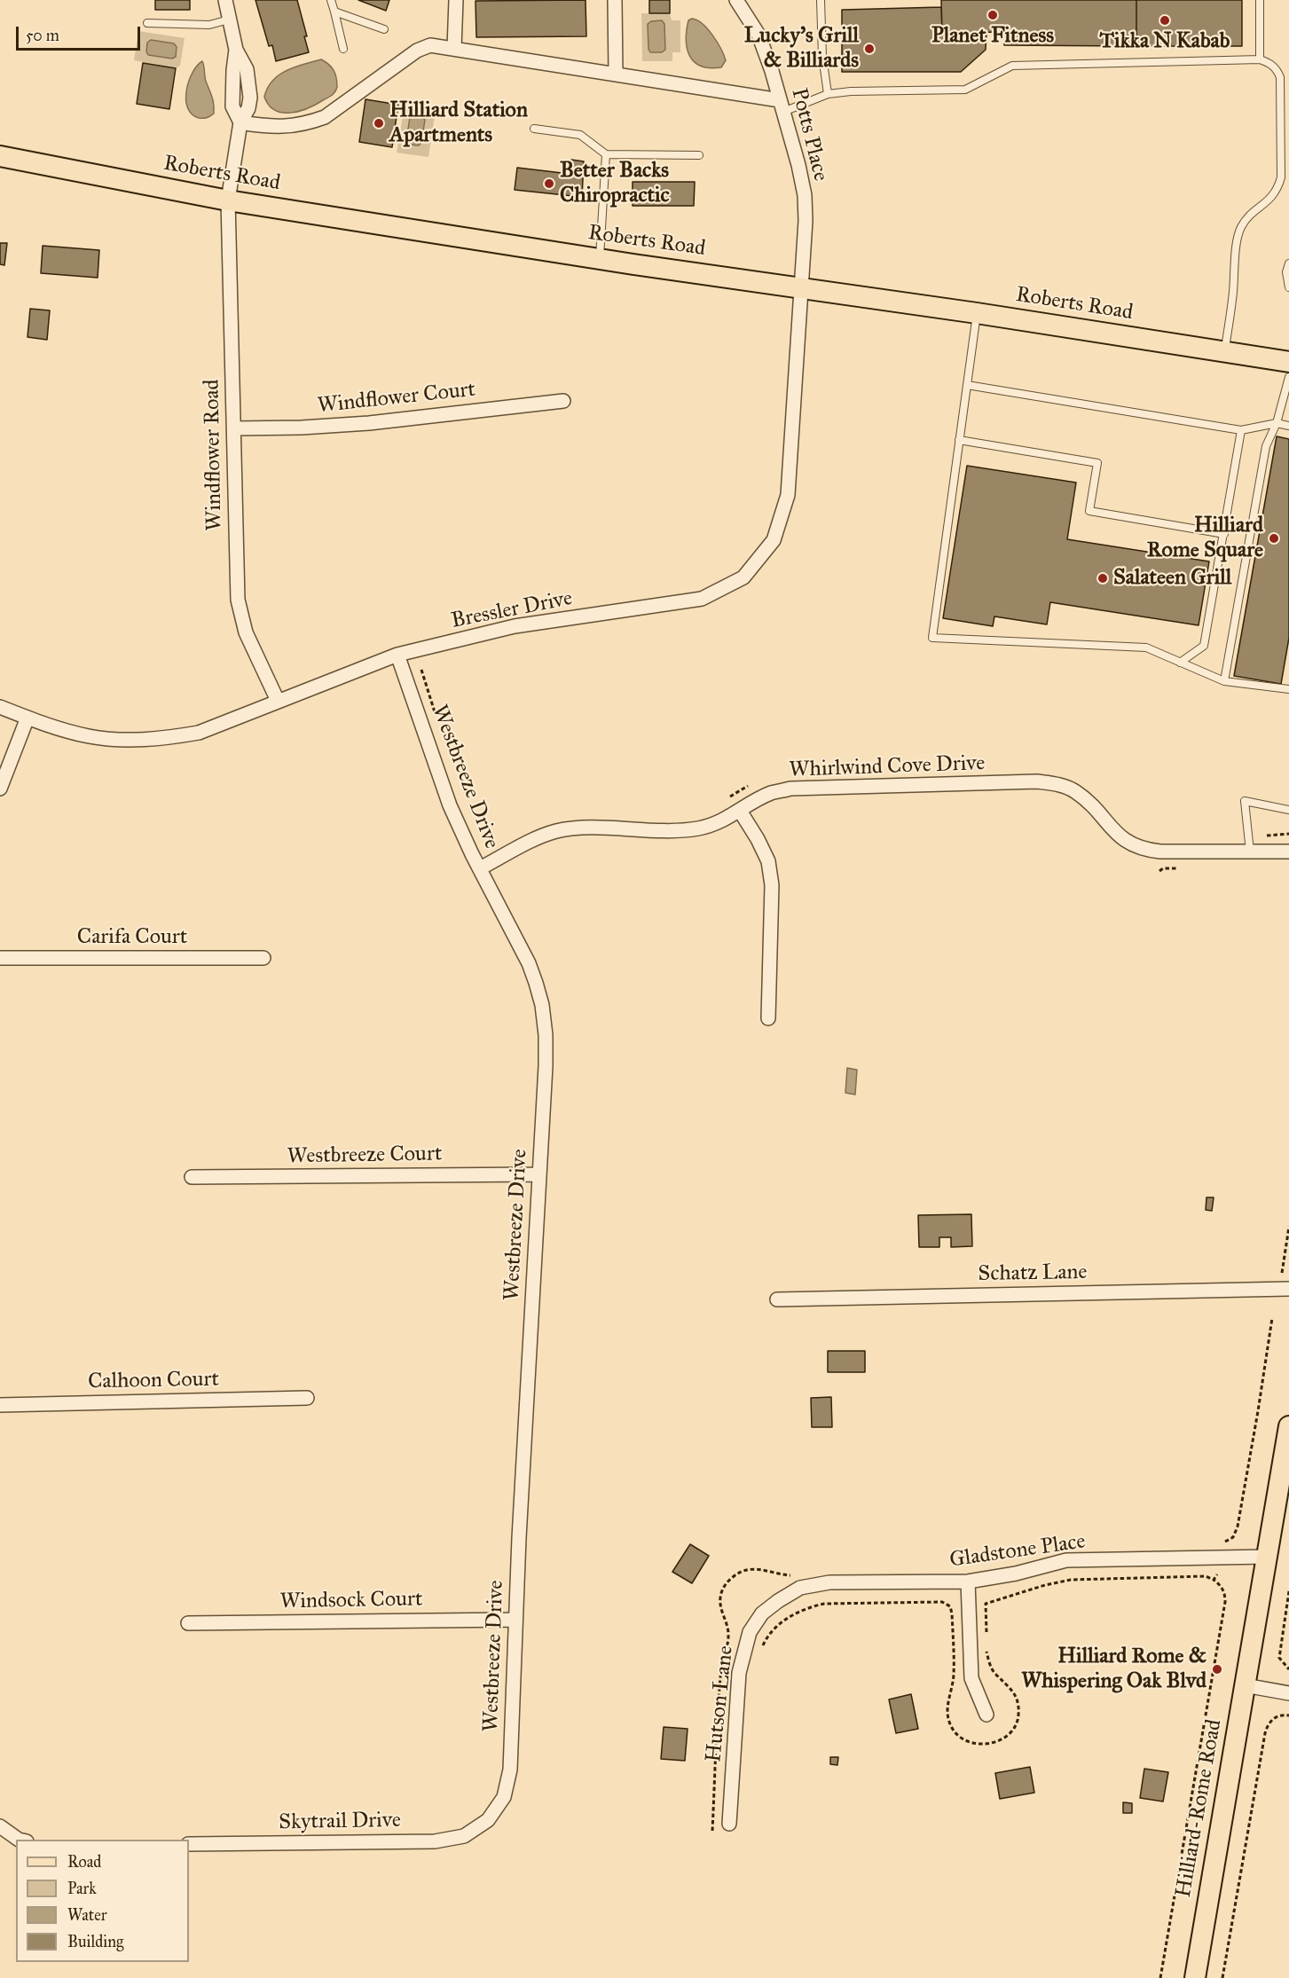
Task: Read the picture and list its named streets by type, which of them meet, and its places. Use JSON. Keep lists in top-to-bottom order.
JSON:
{
  "streets": {
    "main road": ["Roberts Road", "Hilliard-Rome Road"],
    "street": [
      "Potts Place",
      "Windflower Court",
      "Windflower Road",
      "Bressler Drive",
      "Whirlwind Cove Drive",
      "Westbreeze Drive",
      "Carifa Court",
      "Westbreeze Court",
      "Schatz Lane",
      "Calhoon Court",
      "Gladstone Place",
      "Windsock Court",
      "Hutson Lane",
      "Skytrail Drive"
    ]
  },
  "crossings": [
    ["Potts Place", "Roberts Road"],
    ["Potts Place", "Bressler Drive"],
    ["Roberts Road", "Windflower Road"],
    ["Roberts Road", "Bressler Drive"],
    ["Windflower Court", "Windflower Road"],
    ["Windflower Road", "Bressler Drive"],
    ["Bressler Drive", "Westbreeze Drive"],
    ["Whirlwind Cove Drive", "Westbreeze Drive"],
    ["Westbreeze Drive", "Westbreeze Court"],
    ["Westbreeze Drive", "Windsock Court"],
    ["Westbreeze Drive", "Skytrail Drive"],
    ["Gladstone Place", "Hutson Lane"],
    ["Gladstone Place", "Hilliard-Rome Road"]
  ],
  "places": [
    "Planet Fitness",
    "Tikka N Kabab",
    "Lucky's Grill & Billiards",
    "Hilliard Station Apartments",
    "Better Backs Chiropractic",
    "Hilliard Rome Square",
    "Salateen Grill",
    "Hilliard Rome & Whispering Oak Blvd"
  ],
  "legend": [
    "Road",
    "Park",
    "Water",
    "Building"
  ],
  "scale_bar": "50 m"
}
